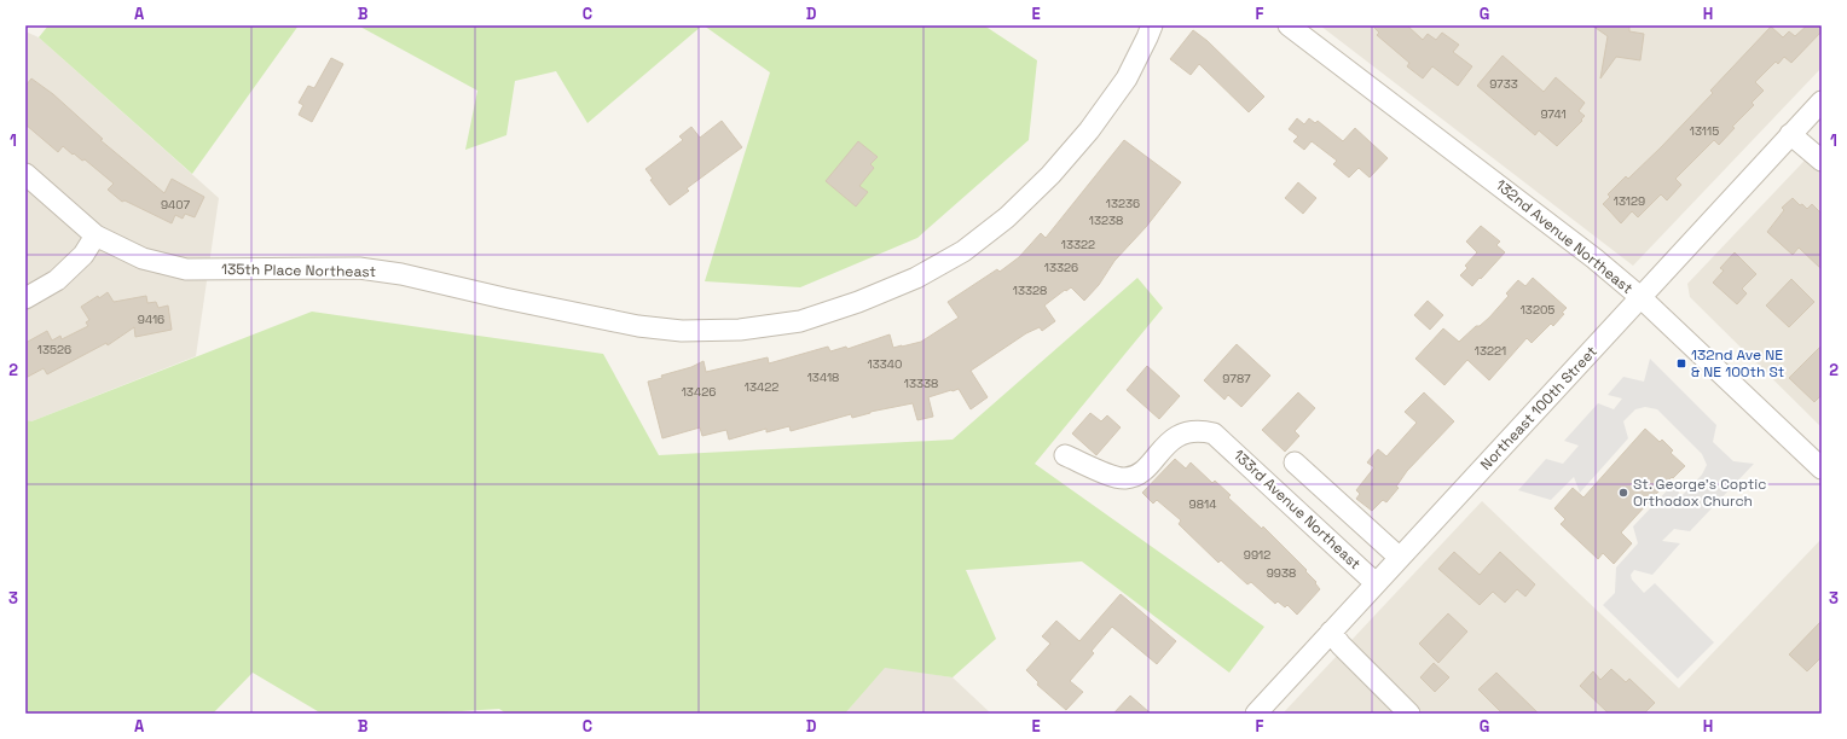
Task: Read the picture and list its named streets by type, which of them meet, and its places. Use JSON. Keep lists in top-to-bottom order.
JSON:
{
  "streets": {
    "street": [
      "132nd Avenue Northeast",
      "135th Place Northeast",
      "Northeast 100th Street",
      "133rd Avenue Northeast"
    ]
  },
  "crossings": [
    ["132nd Avenue Northeast", "Northeast 100th Street"],
    ["Northeast 100th Street", "133rd Avenue Northeast"]
  ],
  "places": {
    "transit": ["132nd Ave NE & NE 100th St"],
    "other": ["St. George's Coptic Orthodox Church"]
  },
  "house_numbers": [
    "9733",
    "9741",
    "13115",
    "13129",
    "13236",
    "9407",
    "13238",
    "13322",
    "13326",
    "13328",
    "13205",
    "9416",
    "13526",
    "13221",
    "13340",
    "13418",
    "9787",
    "13338",
    "13422",
    "13426",
    "9814",
    "9912",
    "9938"
  ],
  "grid": {
    "columns": [
      "A",
      "B",
      "C",
      "D",
      "E",
      "F",
      "G",
      "H"
    ],
    "rows": ["1", "2", "3"]
  }
}
